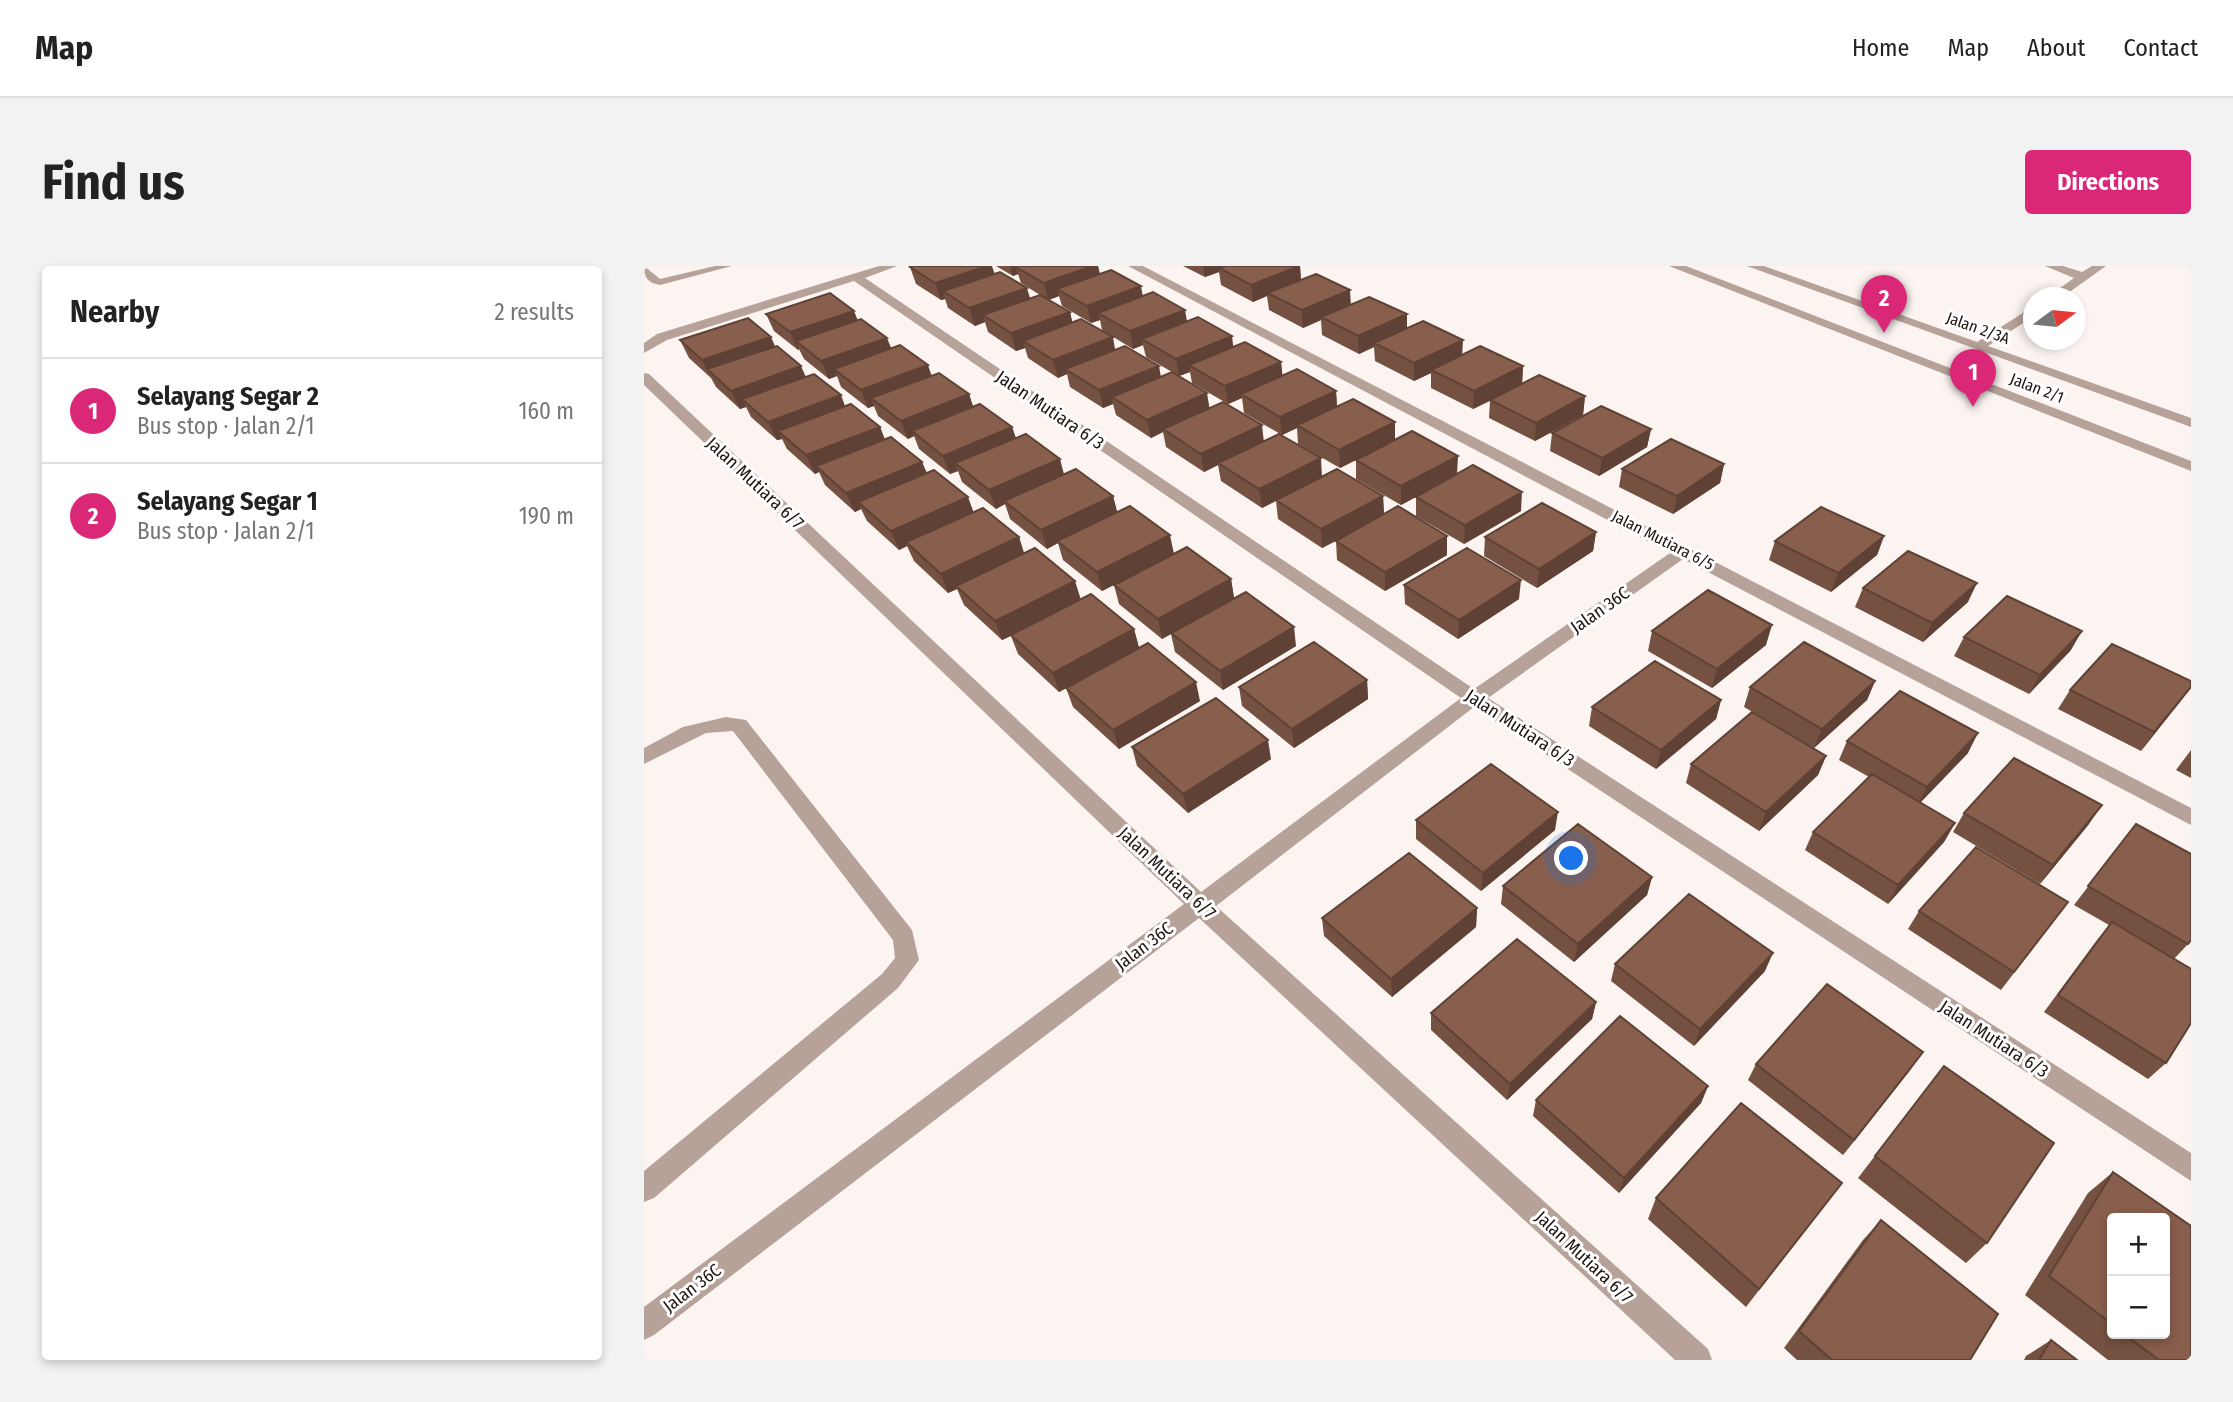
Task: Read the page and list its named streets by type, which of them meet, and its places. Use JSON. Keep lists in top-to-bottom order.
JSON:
{
  "streets": {
    "street": [
      "Jalan 2/3A",
      "Jalan 2/1",
      "Jalan Mutiara 6/3",
      "Jalan Mutiara 6/7",
      "Jalan Mutiara 6/5",
      "Jalan 36C"
    ]
  },
  "crossings": [
    ["Jalan Mutiara 6/3", "Jalan 36C"],
    ["Jalan Mutiara 6/7", "Jalan 36C"],
    ["Jalan Mutiara 6/5", "Jalan 36C"]
  ],
  "north": "right",
  "page": {
    "header": "Map",
    "nav": [
      "Home",
      "Map",
      "About",
      "Contact"
    ],
    "buttons": "Directions",
    "title": "Find us",
    "heading": ["Nearby", "2 results"],
    "pins": ["2", "1"],
    "list": [
      {
        "mark": "1",
        "name": "Selayang Segar 2",
        "note": "Bus stop · Jalan 2/1",
        "value": "160 m"
      },
      {
        "mark": "2",
        "name": "Selayang Segar 1",
        "note": "Bus stop · Jalan 2/1",
        "value": "190 m"
      }
    ],
    "map_buttons": ["+", "−"]
  }
}
